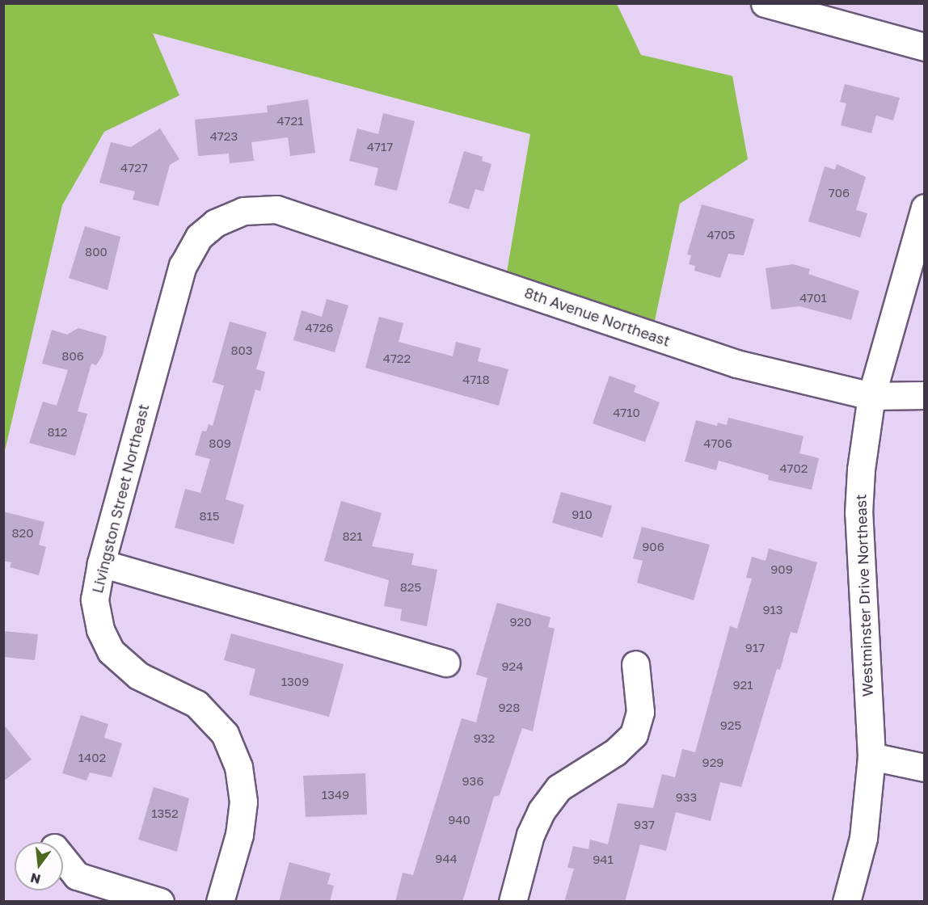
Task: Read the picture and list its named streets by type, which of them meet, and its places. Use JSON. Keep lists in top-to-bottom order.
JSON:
{
  "streets": {
    "street": ["8th Avenue Northeast", "Livingston Street Northeast", "Westminster Drive Northeast"]
  },
  "crossings": [
    ["8th Avenue Northeast", "Livingston Street Northeast"],
    ["8th Avenue Northeast", "Westminster Drive Northeast"]
  ],
  "house_numbers": [
    "4721",
    "4723",
    "4717",
    "4727",
    "706",
    "4705",
    "800",
    "4701",
    "4726",
    "803",
    "806",
    "4722",
    "4718",
    "4710",
    "812",
    "809",
    "4706",
    "4702",
    "910",
    "815",
    "820",
    "821",
    "906",
    "909",
    "825",
    "913",
    "920",
    "917",
    "924",
    "1309",
    "921",
    "928",
    "925",
    "932",
    "1402",
    "929",
    "936",
    "1349",
    "933",
    "1352",
    "940",
    "937",
    "944",
    "941"
  ],
  "north": "bottom"
}
